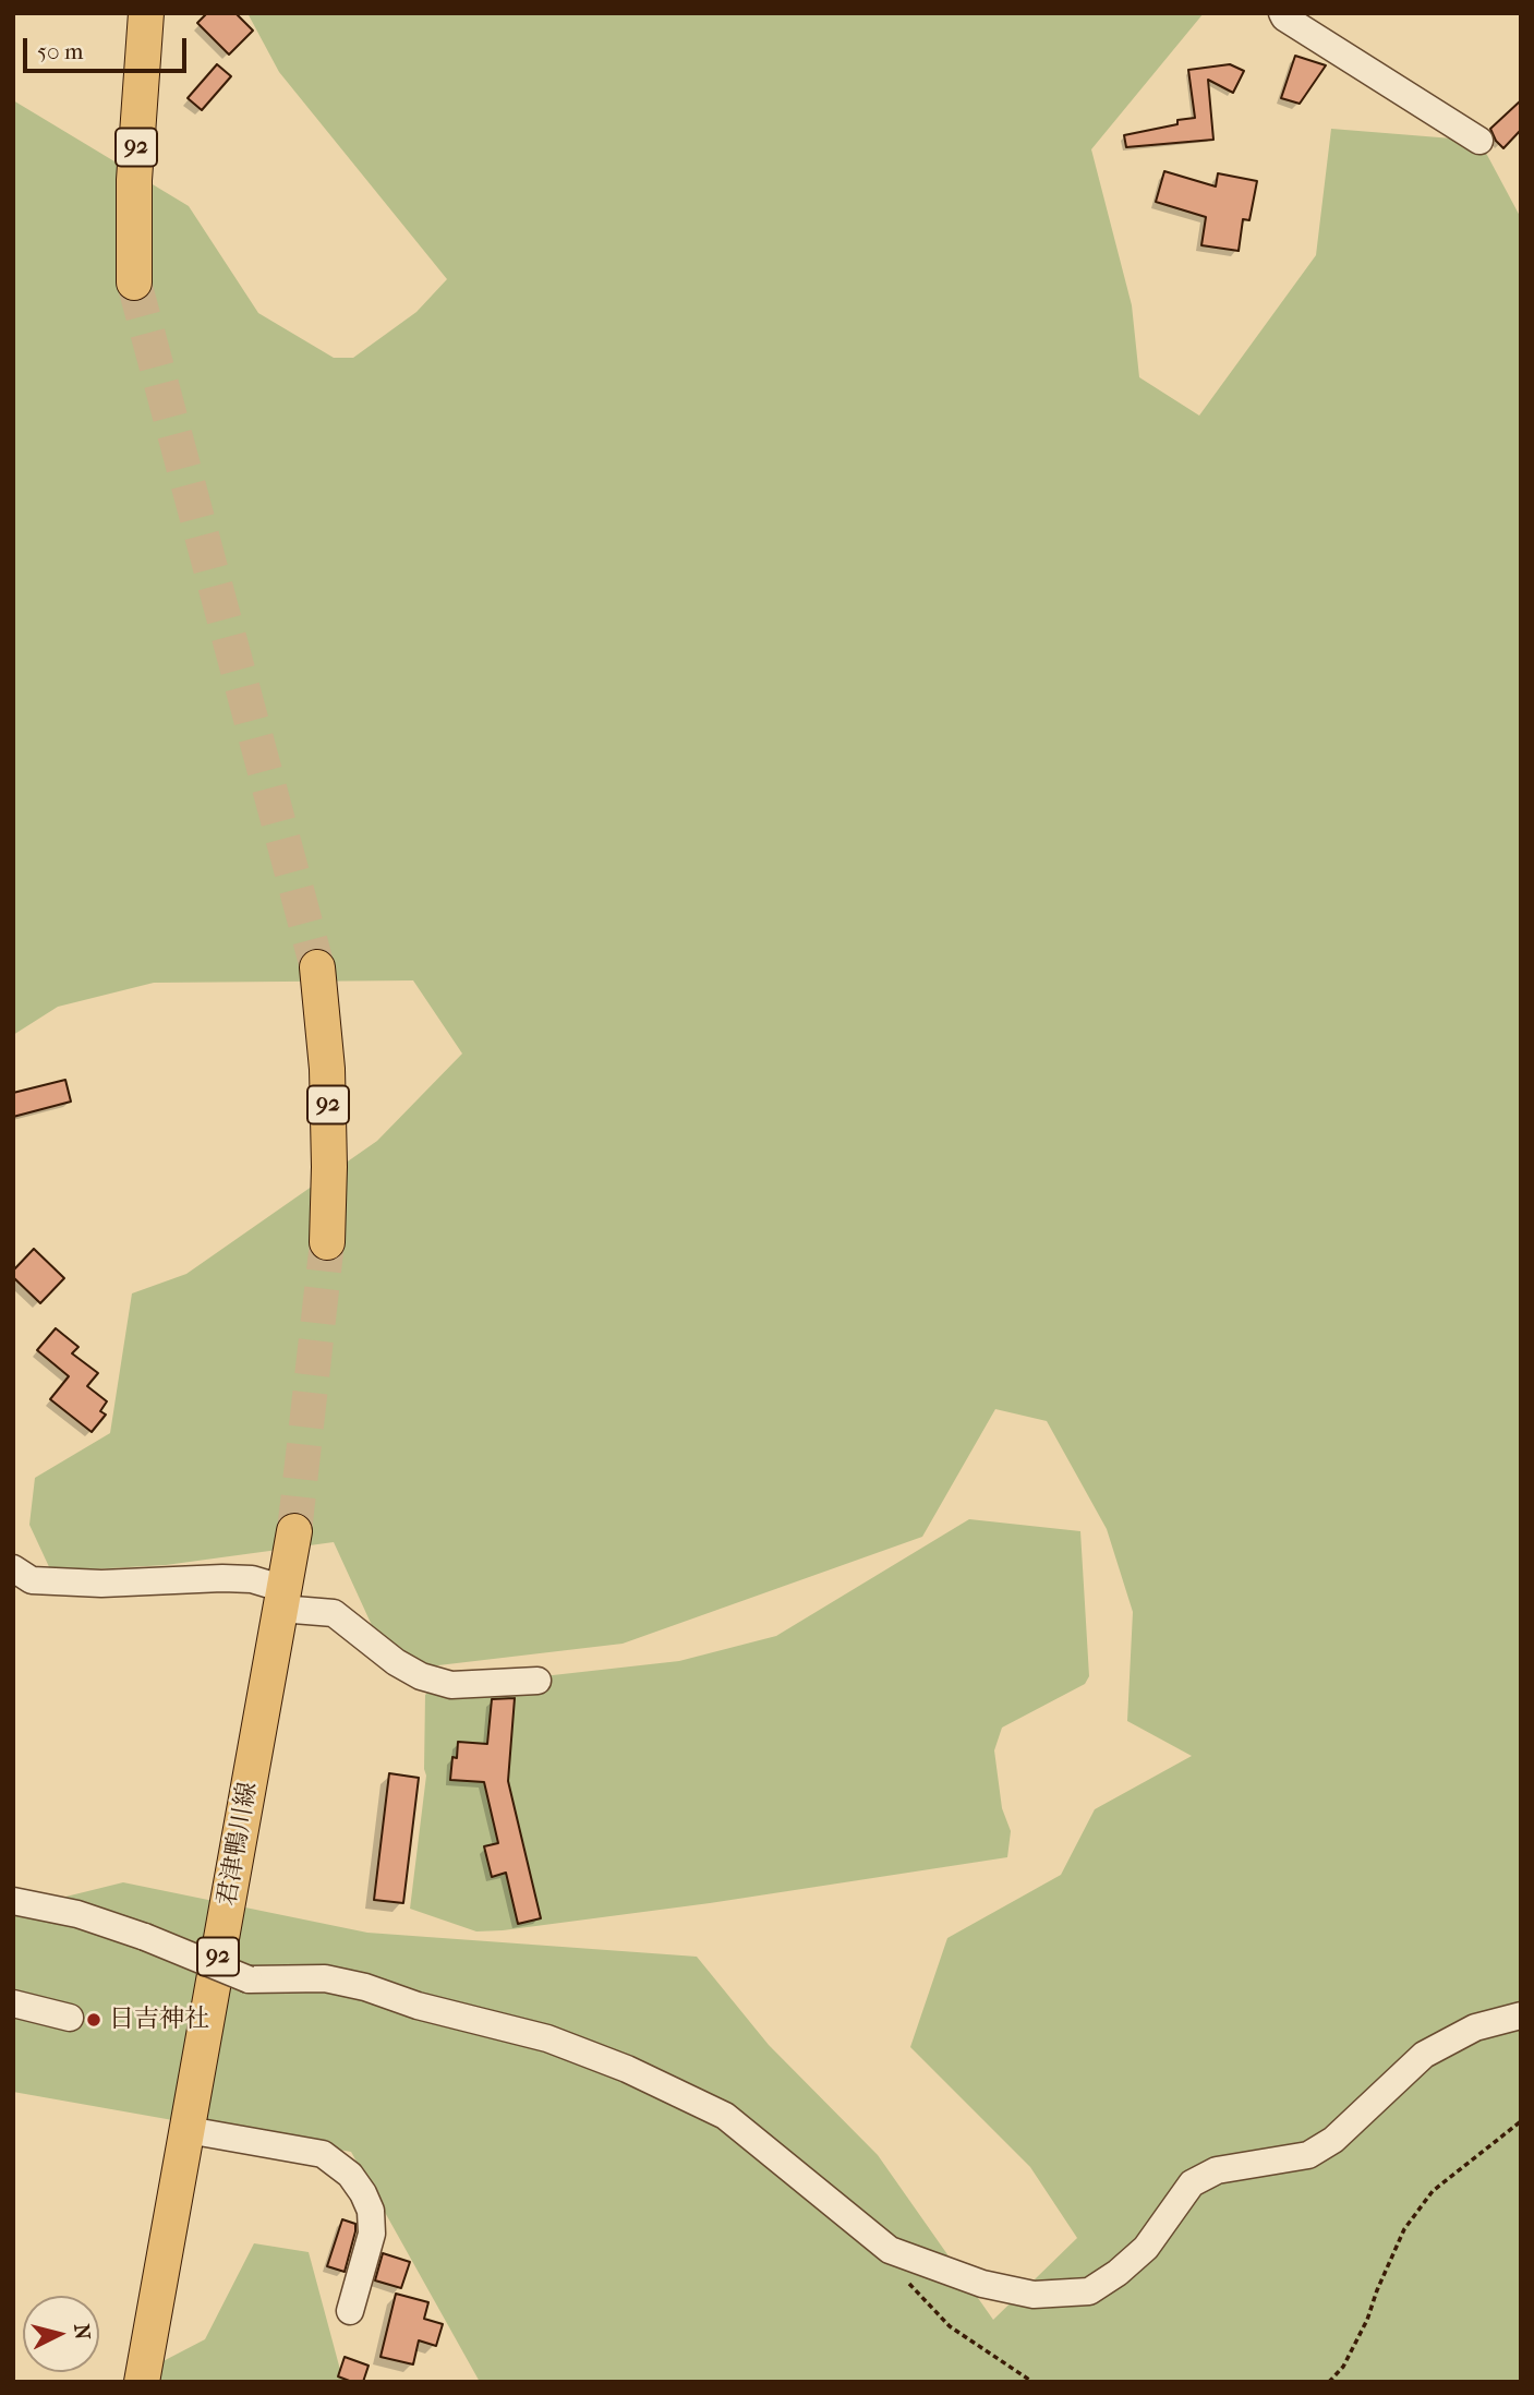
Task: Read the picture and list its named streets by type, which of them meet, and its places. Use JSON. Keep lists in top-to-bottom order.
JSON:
{
  "streets": {
    "main road": ["92", "君津鴨川線"]
  },
  "places": ["日吉神社"],
  "scale_bar": "50 m",
  "north": "right"
}
